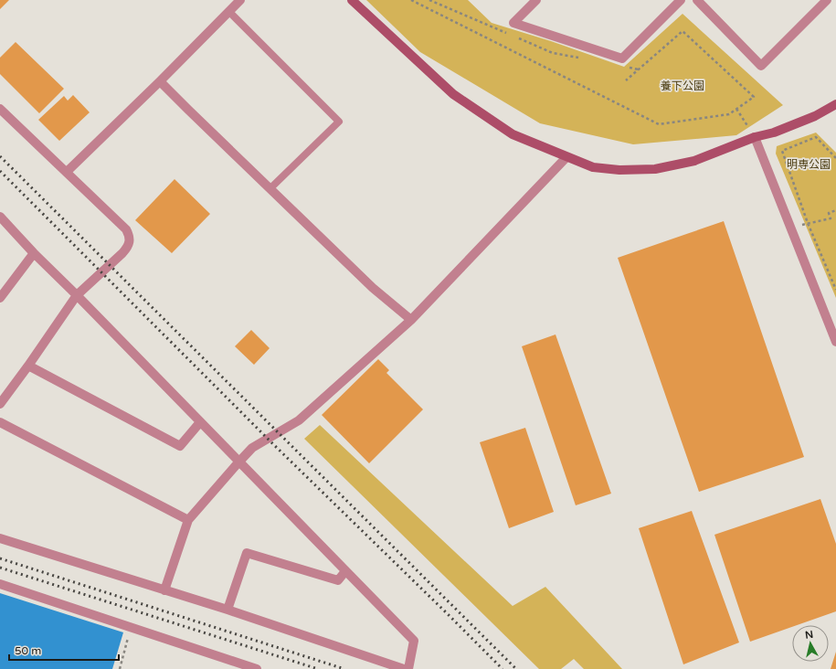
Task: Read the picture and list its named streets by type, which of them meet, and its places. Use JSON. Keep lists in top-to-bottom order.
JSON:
{
  "parks": ["養下公園", "明専公園"],
  "scale_bar": "50 m",
  "north": "top"
}
